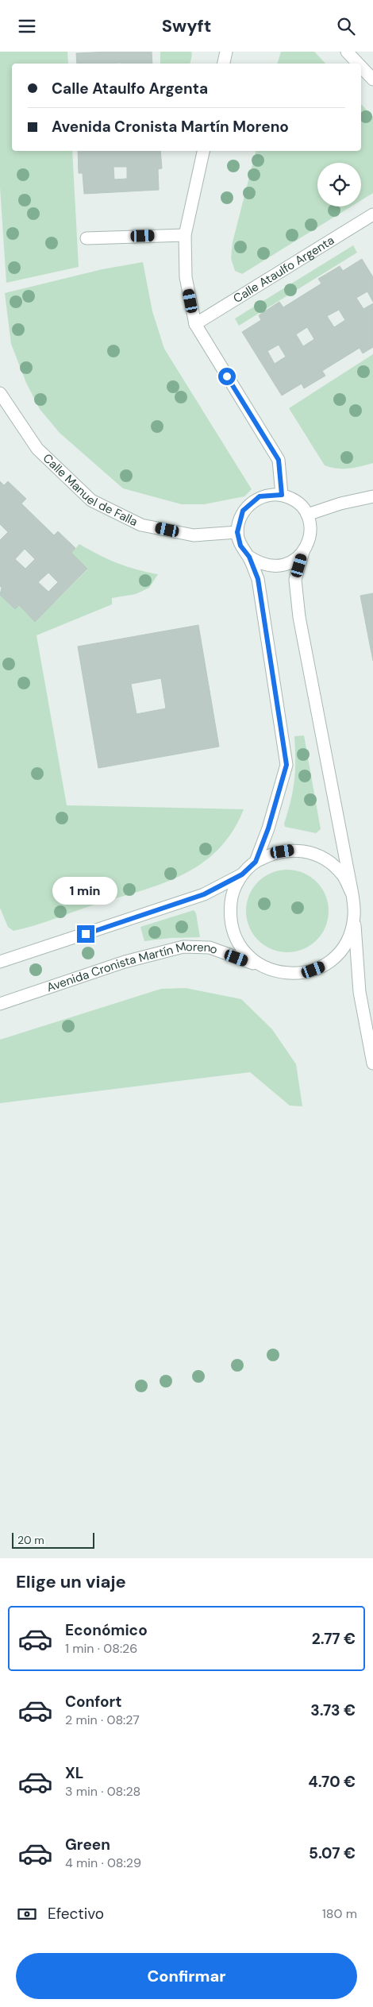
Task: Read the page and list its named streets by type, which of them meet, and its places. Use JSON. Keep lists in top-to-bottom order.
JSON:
{
  "streets": {
    "street": ["Calle Ataulfo Argenta", "Calle Manuel de Falla", "Avenida Cronista Martín Moreno"]
  },
  "scale_bar": "20 m",
  "page": {
    "header": "Swyft",
    "banner": ["Calle Ataulfo Argenta", "Avenida Cronista Martín Moreno"],
    "bubble": "1 min",
    "scale": "20 m",
    "heading": "Elige un viaje",
    "list": [
      {
        "name": "Económico",
        "note": "1 min · 08:26",
        "value": "2.77 €"
      },
      {
        "name": "Confort",
        "note": "2 min · 08:27",
        "value": "3.73 €"
      },
      {
        "name": "XL",
        "note": "3 min · 08:28",
        "value": "4.70 €"
      },
      {
        "name": "Green",
        "note": "4 min · 08:29",
        "value": "5.07 €"
      }
    ],
    "pay": ["Efectivo", "180 m"],
    "buttons": "Confirmar"
  }
}
